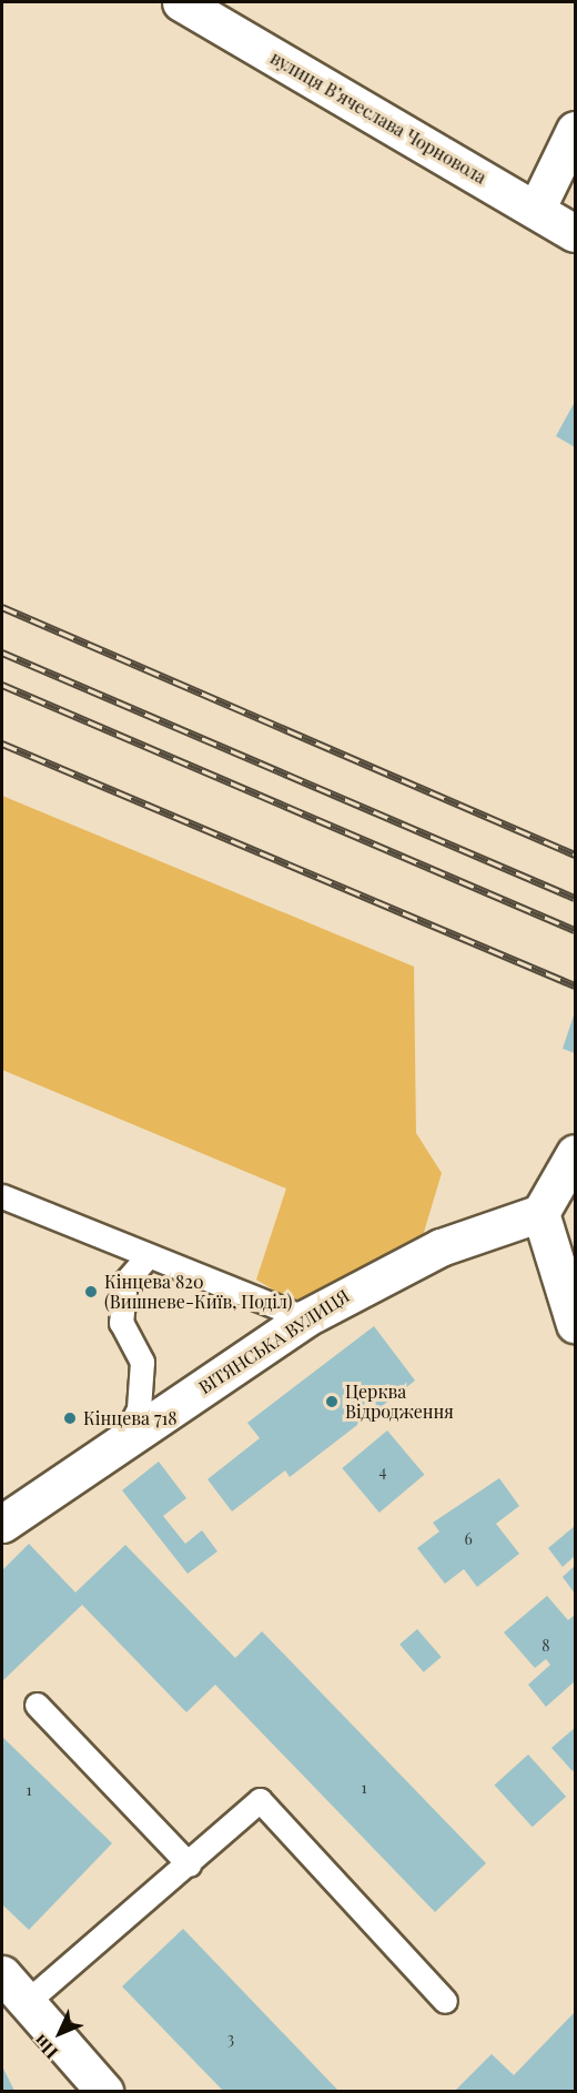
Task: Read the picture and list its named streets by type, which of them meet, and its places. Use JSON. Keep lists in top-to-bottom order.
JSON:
{
  "streets": {
    "street": ["вулиця Вʼячеслава Чорновола", "ВІТЯНСЬКА ВУЛИЦЯ"]
  },
  "places": ["Кінцева 820 (Вишневе-Київ, Поділ)", "Церква Відродження", "Кінцева 718"],
  "house_numbers": [
    "4",
    "6",
    "8",
    "1",
    "1",
    "3"
  ],
  "north": "bottom left"
}
